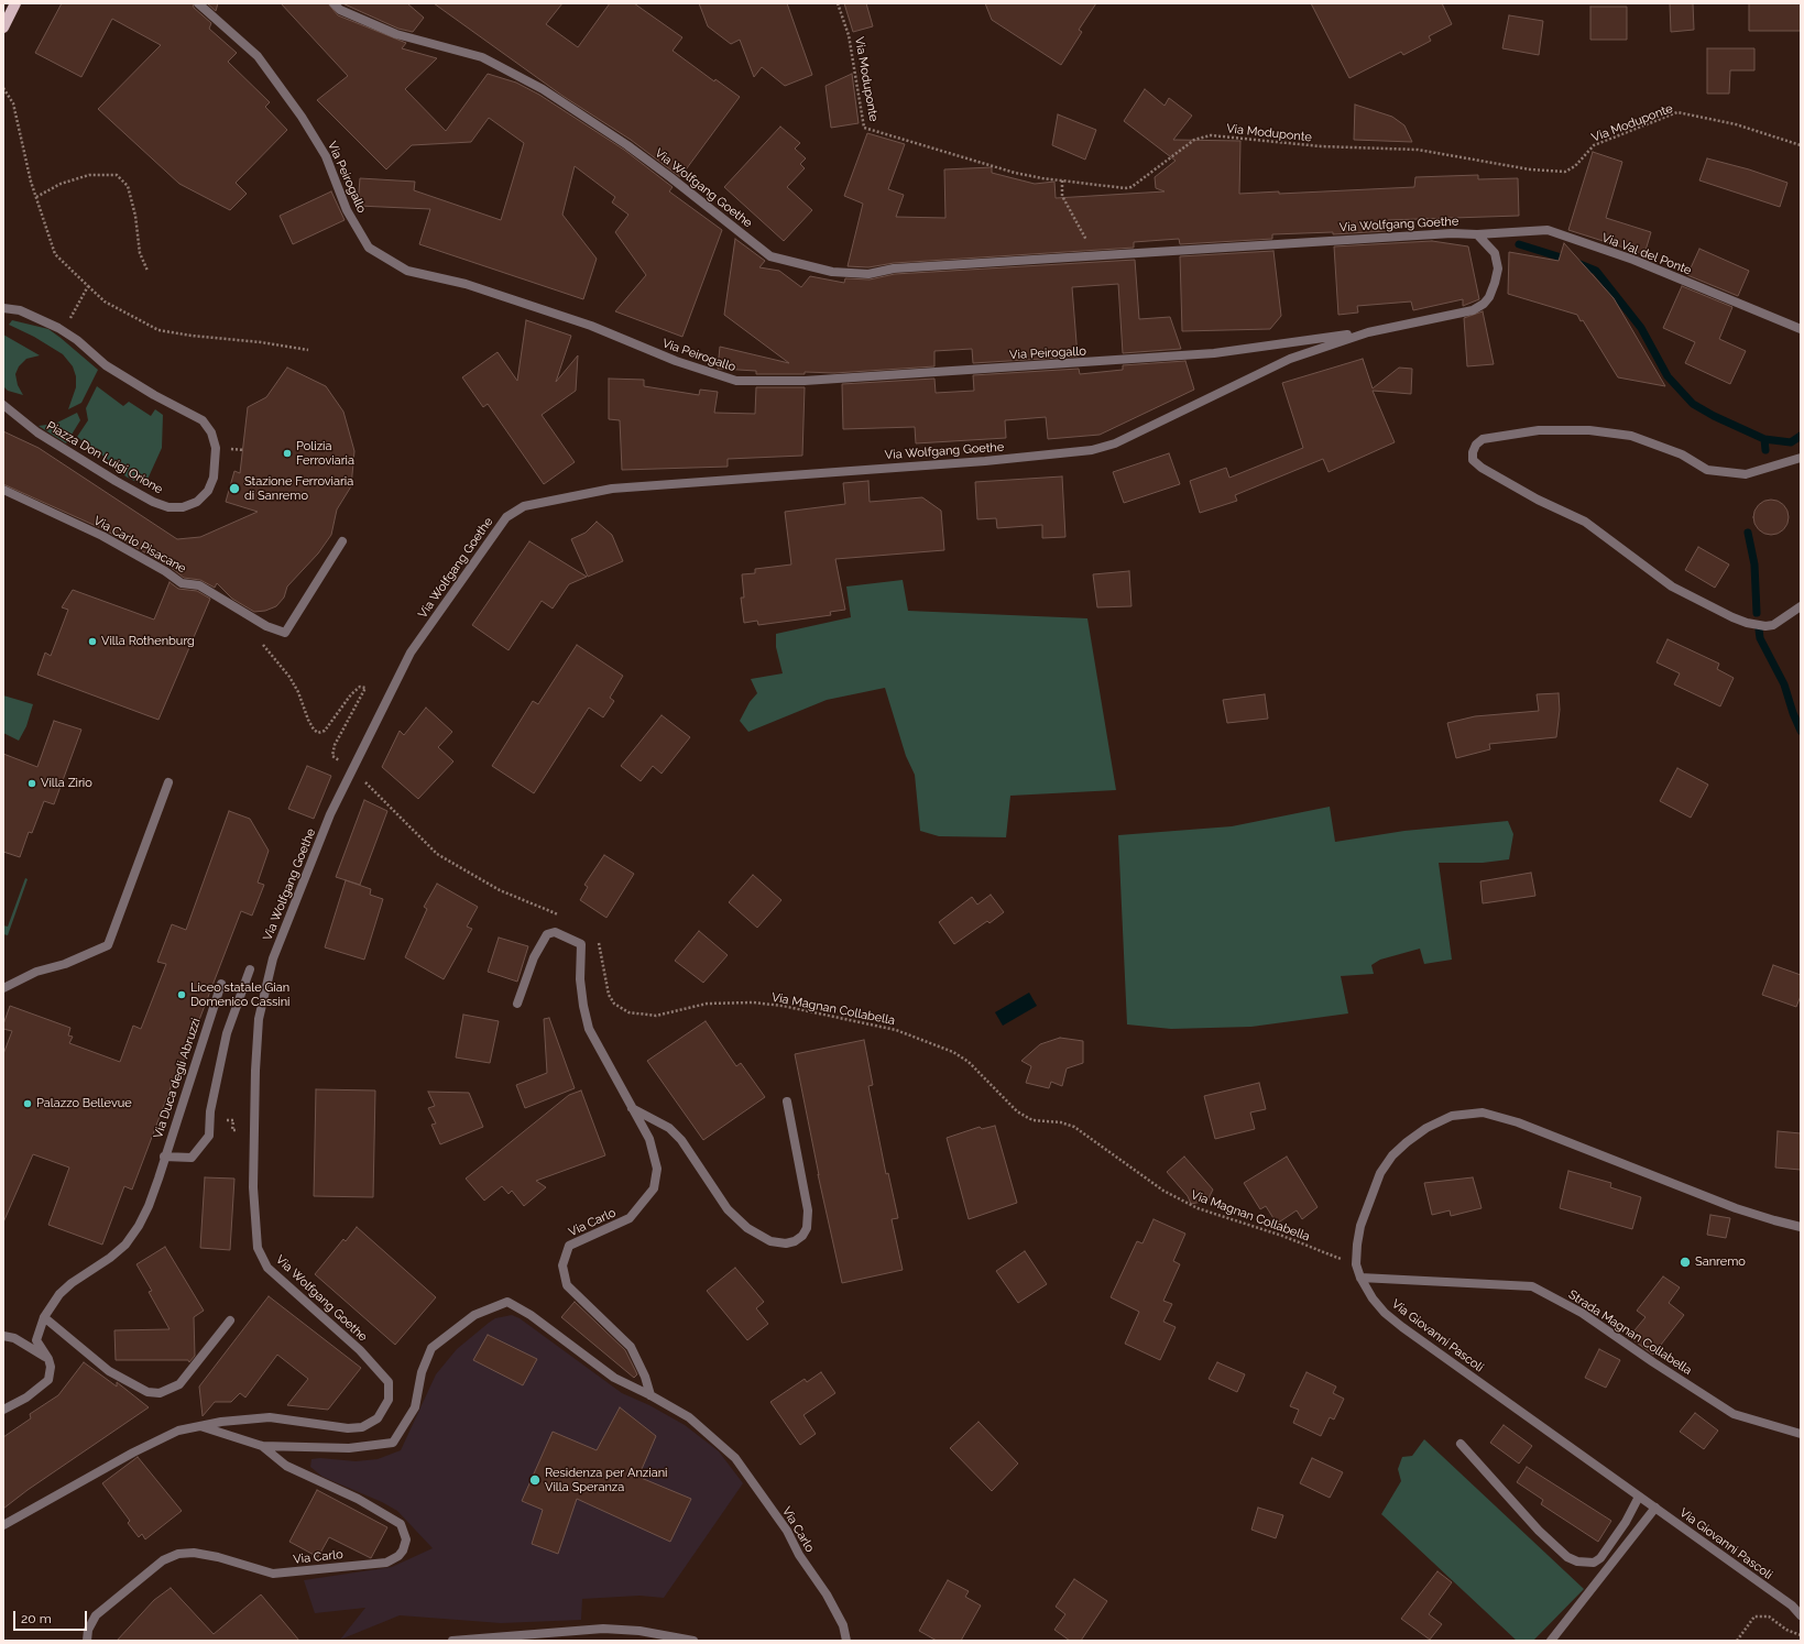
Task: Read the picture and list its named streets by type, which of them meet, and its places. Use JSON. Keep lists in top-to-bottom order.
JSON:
{
  "streets": {
    "street": [
      "Via Peirogallo",
      "Via Wolfgang Goethe",
      "Via Val del Ponte",
      "Piazza Don Luigi Orione",
      "Via Carlo Pisacane",
      "Via Duca degli Abruzzi",
      "Via Carlo",
      "Strada Magnan Collabella",
      "Via Giovanni Pascoli"
    ],
    "path": ["Via Moduponte", "Via Magnan Collabella"]
  },
  "crossings": [
    ["Via Peirogallo", "Via Wolfgang Goethe"],
    ["Via Wolfgang Goethe", "Via Val del Ponte"],
    ["Via Wolfgang Goethe", "Via Carlo"],
    ["Via Magnan Collabella", "Via Giovanni Pascoli"],
    ["Strada Magnan Collabella", "Via Giovanni Pascoli"]
  ],
  "places": [
    "Polizia Ferroviaria",
    "Stazione Ferroviaria di Sanremo",
    "Villa Rothenburg",
    "Villa Zirio",
    "Liceo statale Gian Domenico Cassini",
    "Palazzo Bellevue",
    "Sanremo",
    "Residenza per Anziani Villa Speranza"
  ],
  "scale_bar": "20 m"
}
